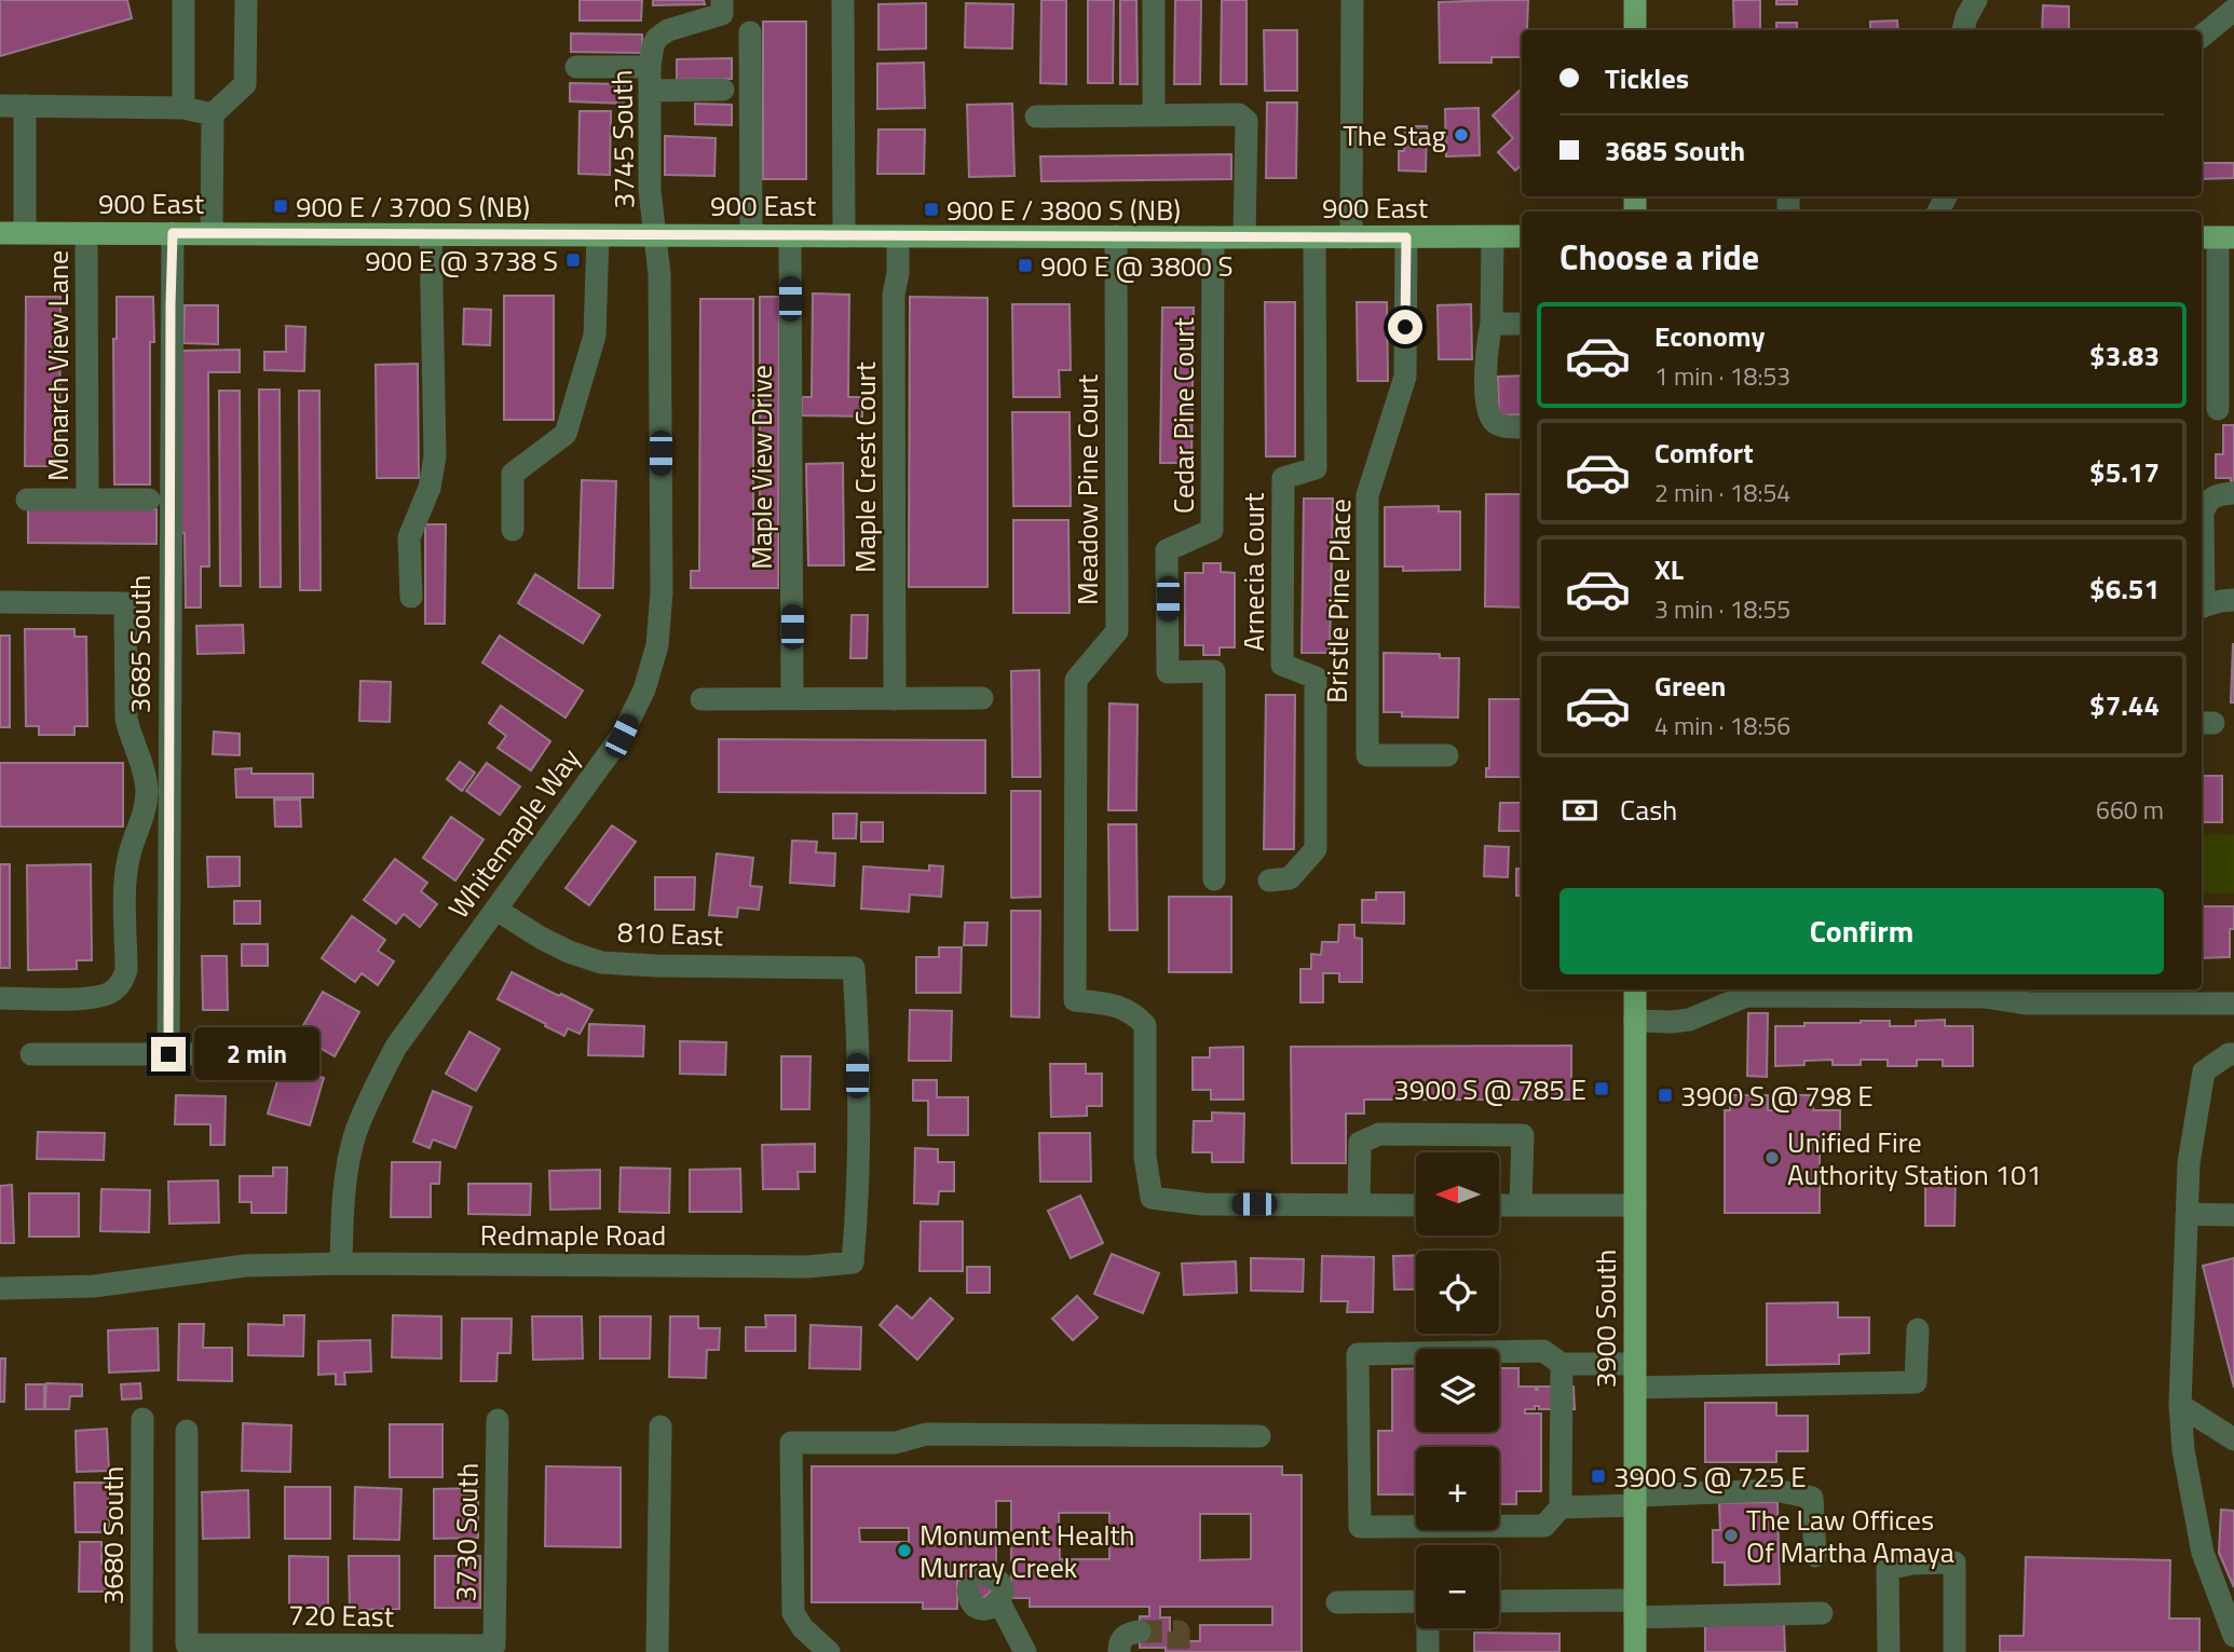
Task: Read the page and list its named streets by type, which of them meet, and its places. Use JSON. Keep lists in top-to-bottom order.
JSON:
{
  "streets": {
    "main road": ["900 East", "3900 South"],
    "street": [
      "3745 South",
      "Monarch View Lane",
      "Cedar Pine Court",
      "Maple View Drive",
      "Maple Crest Court",
      "Meadow Pine Court",
      "Arnecia Court",
      "Bristle Pine Place",
      "3685 South",
      "Whitemaple Way",
      "810 East",
      "Redmaple Road",
      "3730 South",
      "3680 South",
      "720 East"
    ]
  },
  "crossings": [
    ["3745 South", "900 East"],
    ["3745 South", "Whitemaple Way"],
    ["900 East", "Monarch View Lane"],
    ["900 East", "Cedar Pine Court"],
    ["900 East", "Maple View Drive"],
    ["900 East", "Maple Crest Court"],
    ["900 East", "Meadow Pine Court"],
    ["900 East", "Arnecia Court"],
    ["900 East", "Bristle Pine Place"],
    ["900 East", "3685 South"],
    ["900 East", "Whitemaple Way"],
    ["Whitemaple Way", "810 East"],
    ["Whitemaple Way", "Redmaple Road"],
    ["810 East", "Redmaple Road"],
    ["3730 South", "720 East"]
  ],
  "places": {
    "other": [
      "The Stag",
      "Unified Fire Authority Station 101",
      "The Law Offices Of Martha Amaya",
      "Monument Health Murray Creek"
    ],
    "transit": [
      "900 E / 3700 S (NB)",
      "900 E / 3800 S (NB)",
      "900 E @ 3738 S",
      "900 E @ 3800 S",
      "3900 S @ 785 E",
      "3900 S @ 798 E",
      "3900 S @ 725 E"
    ]
  },
  "north": "left",
  "page": {
    "banner": ["Tickles", "3685 South"],
    "heading": "Choose a ride",
    "list": [
      {
        "name": "Economy",
        "note": "1 min · 18:53",
        "value": "$3.83"
      },
      {
        "name": "Comfort",
        "note": "2 min · 18:54",
        "value": "$5.17"
      },
      {
        "name": "XL",
        "note": "3 min · 18:55",
        "value": "$6.51"
      },
      {
        "name": "Green",
        "note": "4 min · 18:56",
        "value": "$7.44"
      }
    ],
    "pay": ["Cash", "660 m"],
    "buttons": "Confirm",
    "bubble": "2 min",
    "map_buttons": ["+", "−"]
  }
}
